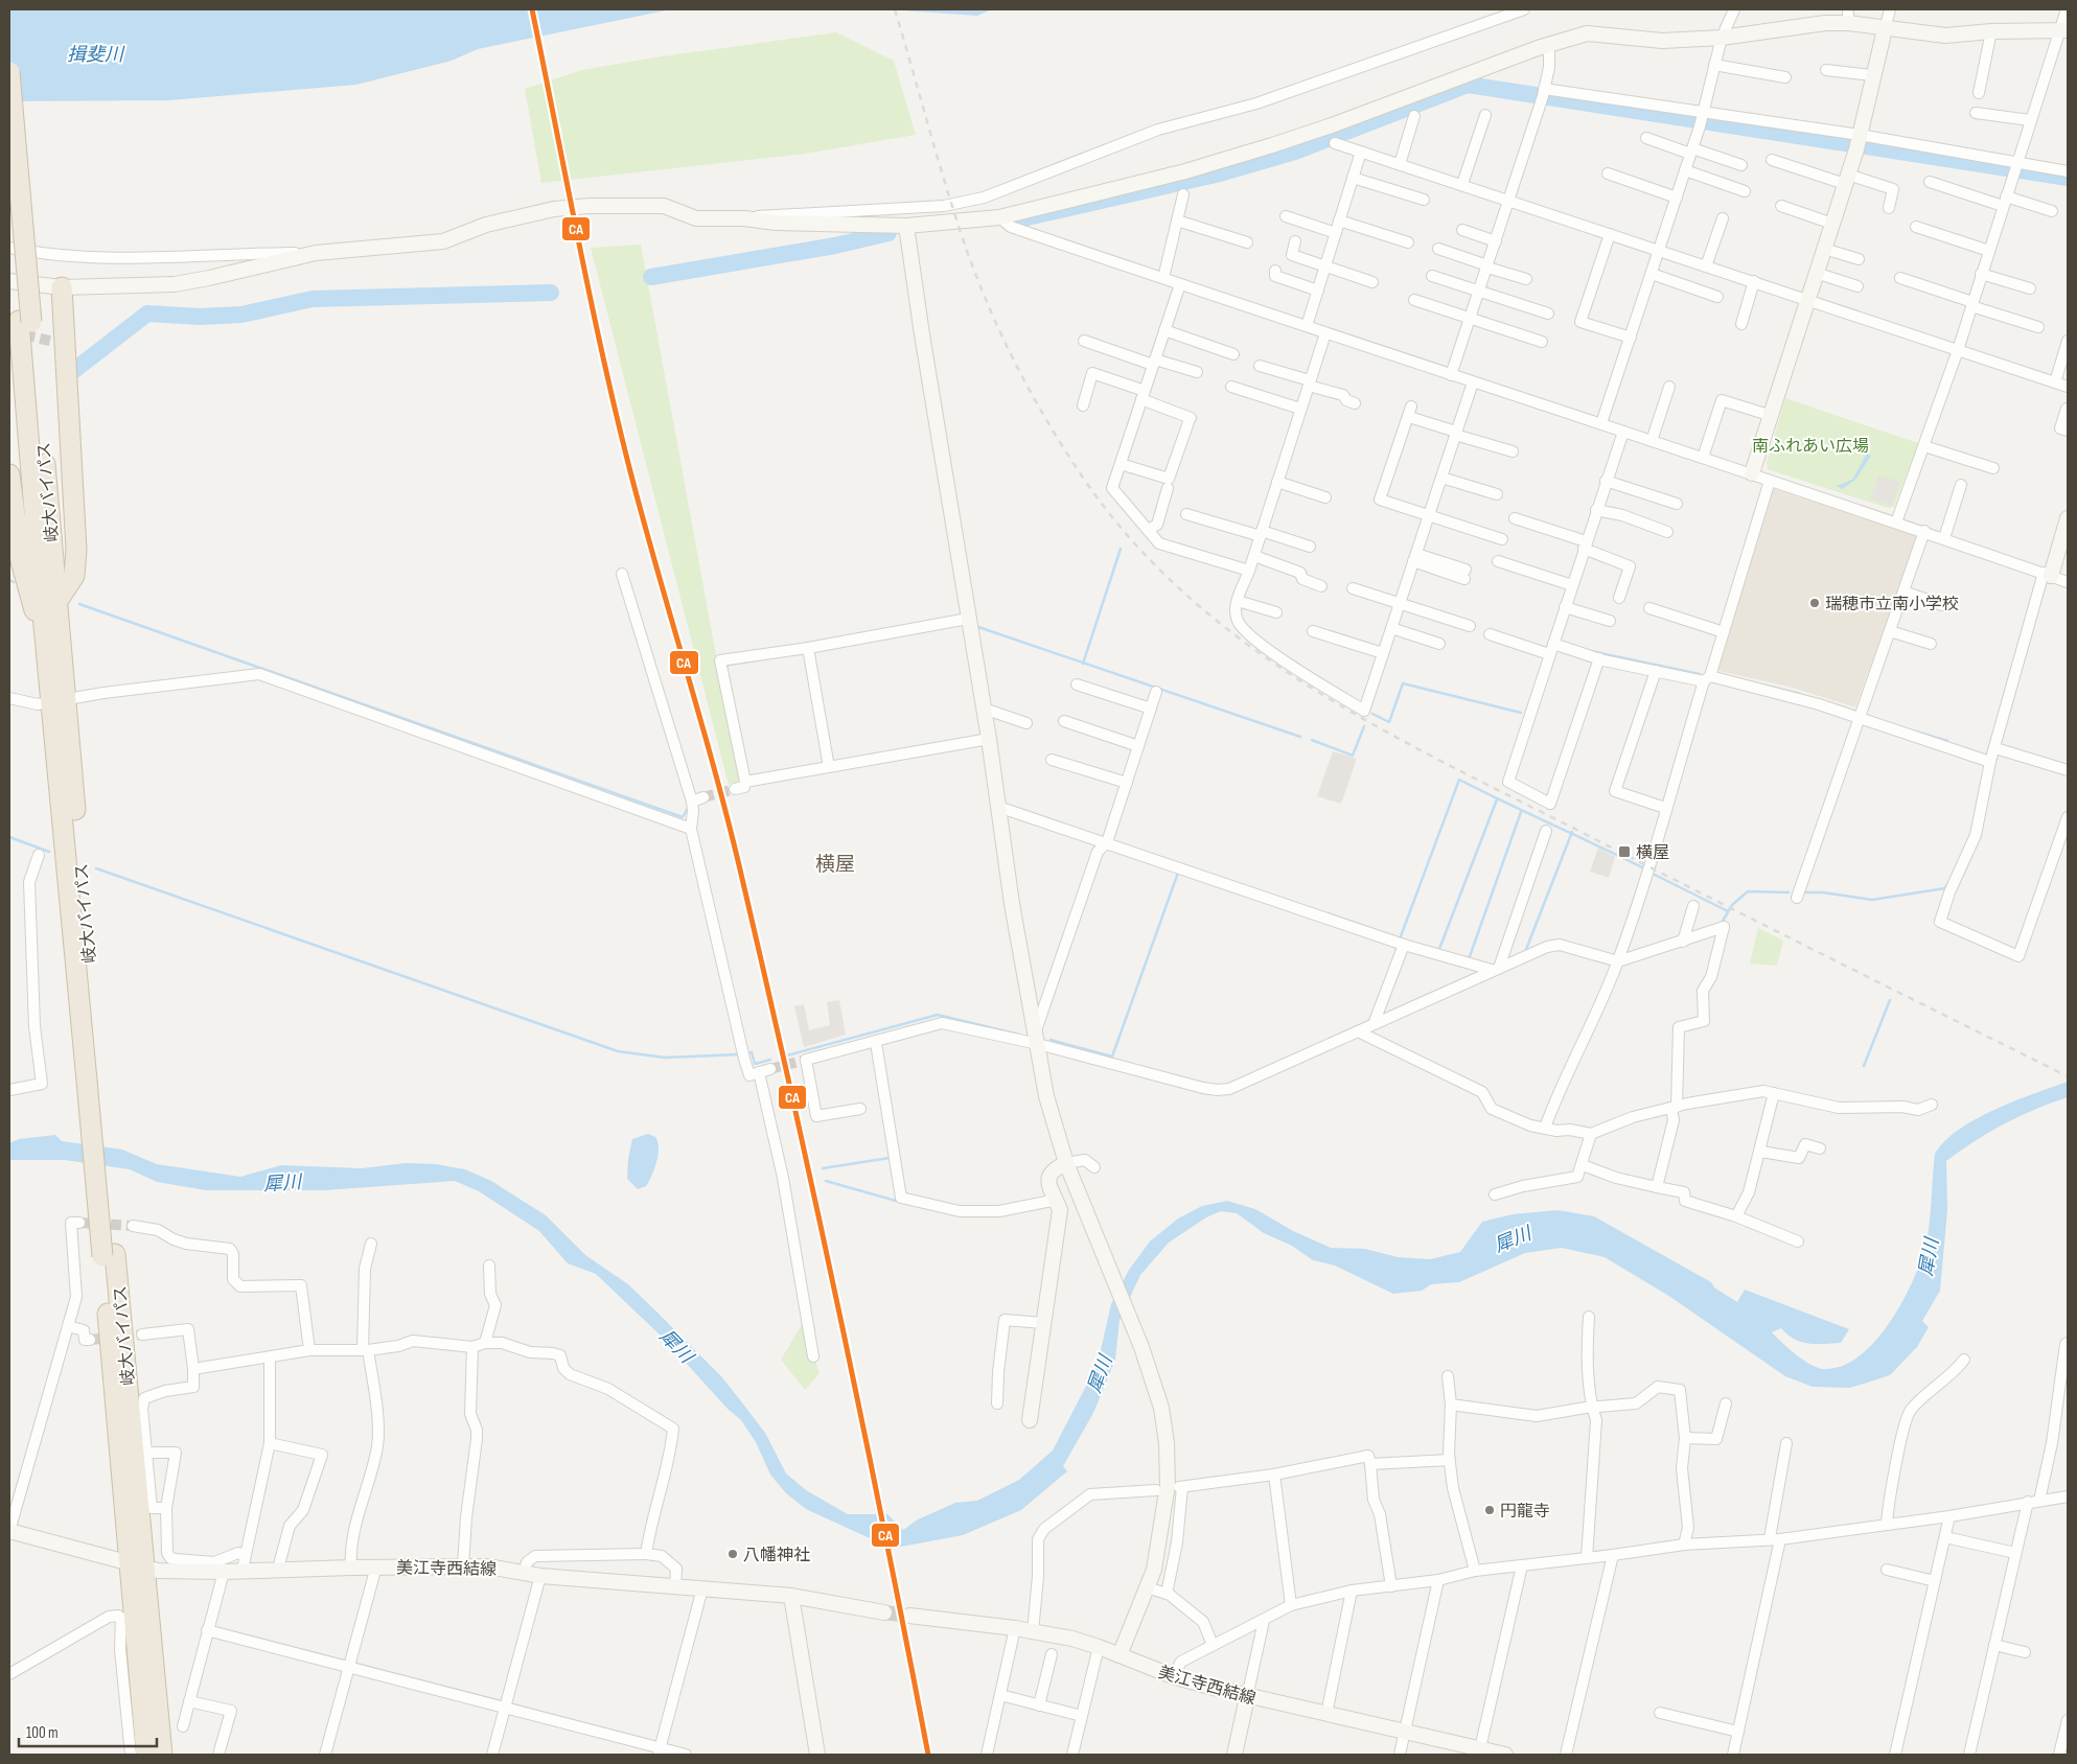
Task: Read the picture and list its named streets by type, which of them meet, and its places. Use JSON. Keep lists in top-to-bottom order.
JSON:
{
  "streets": {
    "highway": ["岐大バイパス"],
    "street": ["美江寺西結線"]
  },
  "crossings": [
    ["岐大バイパス", "美江寺西結線"]
  ],
  "districts": ["横屋"],
  "water": ["揖斐川", "犀川"],
  "parks": ["南ふれあい広場"],
  "places": {
    "other": ["瑞穂市立南小学校", "円龍寺", "八幡神社"],
    "transit": ["横屋"]
  },
  "lines": ["transit line CA"],
  "scale_bar": "100 m"
}
